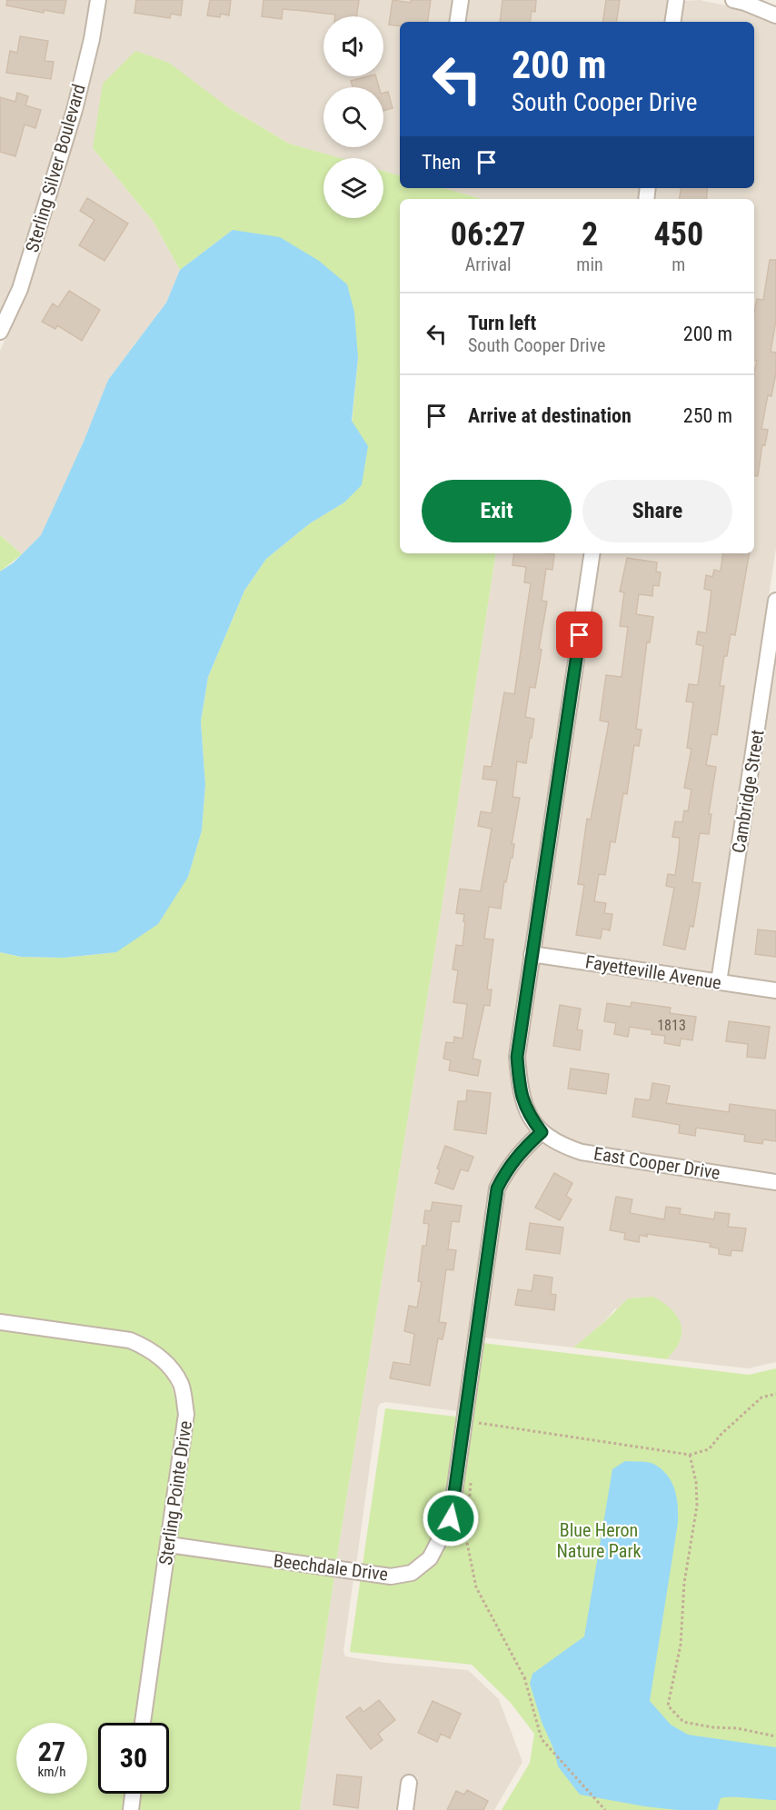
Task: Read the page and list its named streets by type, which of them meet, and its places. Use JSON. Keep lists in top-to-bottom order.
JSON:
{
  "streets": {
    "street": [
      "Sterling Silver Boulevard",
      "Cambridge Street",
      "Fayetteville Avenue",
      "East Cooper Drive",
      "Sterling Pointe Drive",
      "Beechdale Drive"
    ]
  },
  "crossings": [
    ["Cambridge Street", "Fayetteville Avenue"],
    ["East Cooper Drive", "Beechdale Drive"],
    ["Sterling Pointe Drive", "Beechdale Drive"]
  ],
  "parks": ["Blue Heron Nature Park"],
  "house_numbers": ["1813"],
  "page": {
    "turn": ["200 m", "South Cooper Drive"],
    "then": "Then",
    "eta": [
      "06:27",
      "Arrival",
      "2",
      "min",
      "450",
      "m"
    ],
    "list": [
      {
        "name": "Turn left",
        "note": "South Cooper Drive",
        "value": "200 m"
      },
      {
        "name": "Arrive at destination",
        "value": "250 m"
      }
    ],
    "buttons": ["Exit", "Share"],
    "speed": "27 km/h",
    "limit": "30"
  }
}
